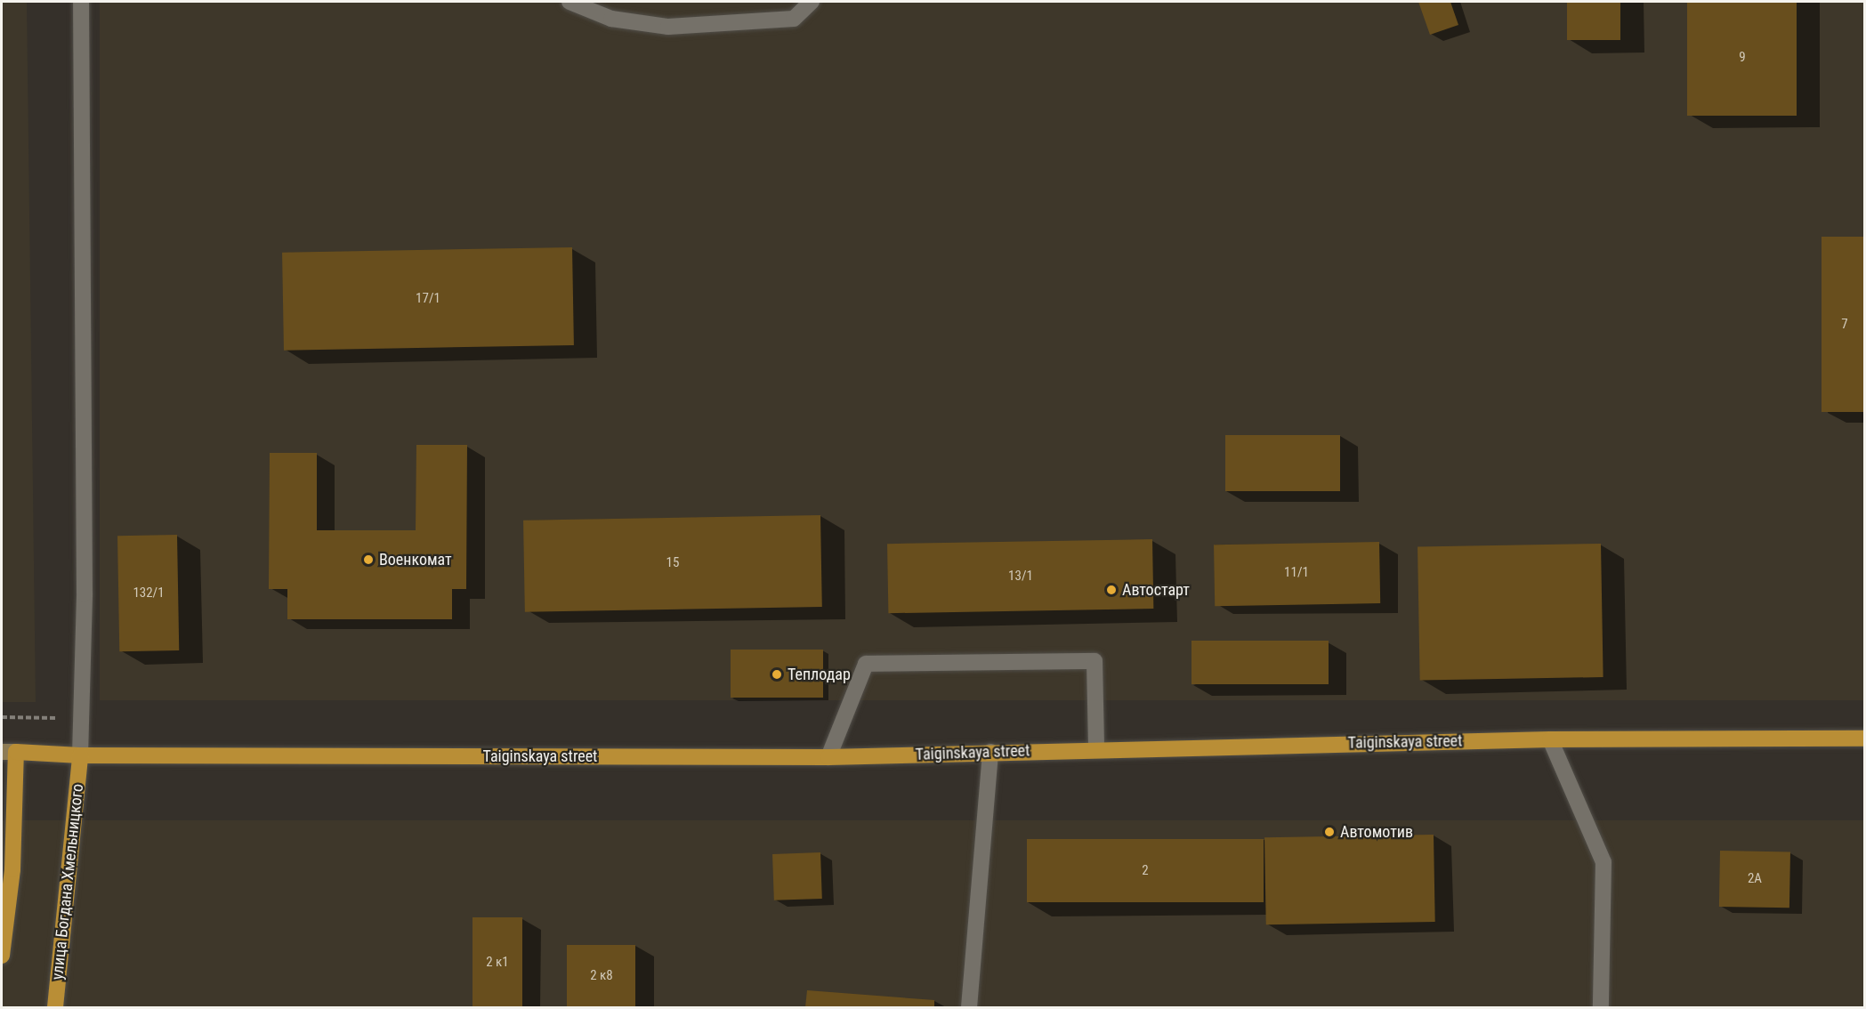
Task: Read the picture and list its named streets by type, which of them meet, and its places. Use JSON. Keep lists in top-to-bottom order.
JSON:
{
  "streets": {
    "highway": ["Taiginskaya street", "улица Богдана Хмельницкого"]
  },
  "crossings": [
    ["Taiginskaya street", "улица Богдана Хмельницкого"]
  ],
  "places": [
    "Военкомат",
    "Автостарт",
    "Теплодар",
    "Автомотив"
  ],
  "house_numbers": [
    "9",
    "17/1",
    "7",
    "15",
    "11/1",
    "13/1",
    "132/1",
    "2",
    "2А",
    "2 к1",
    "2 к8"
  ]
}
